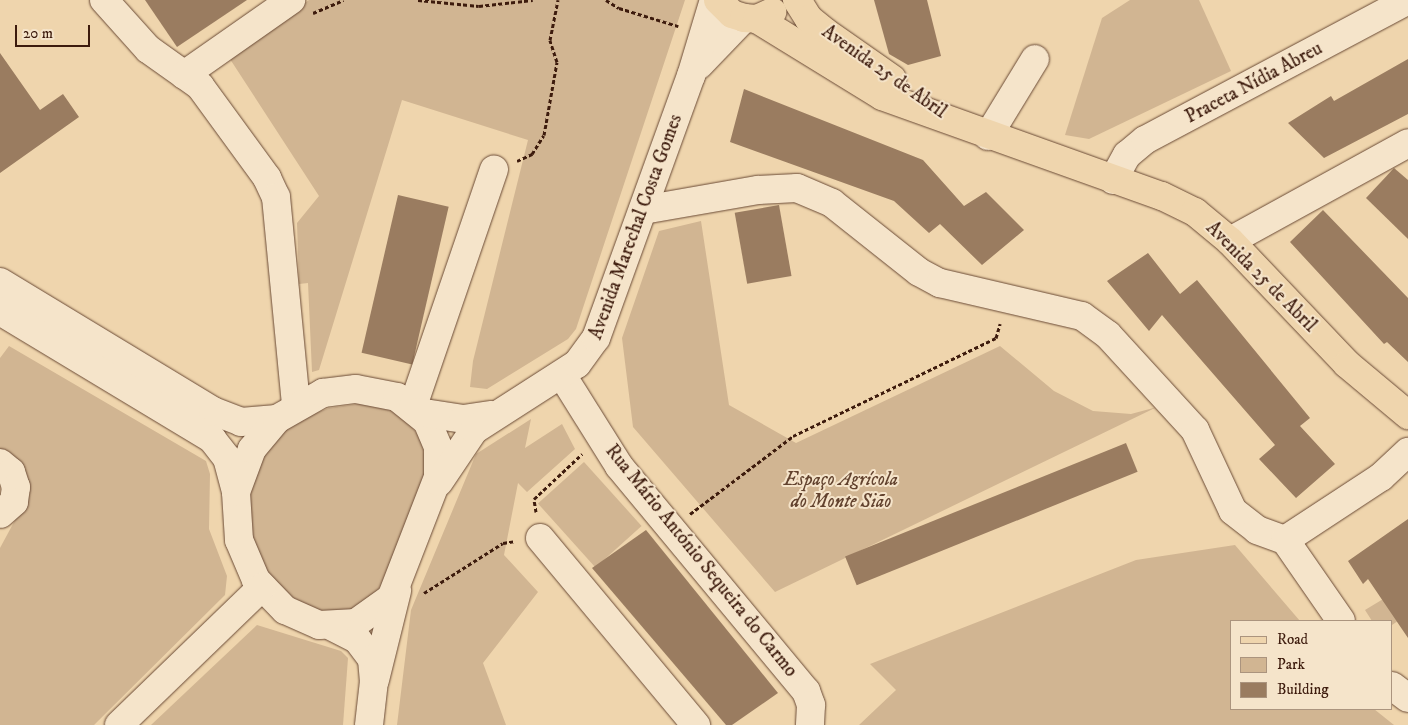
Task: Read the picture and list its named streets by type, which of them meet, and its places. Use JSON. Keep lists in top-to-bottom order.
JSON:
{
  "streets": {
    "main road": ["Avenida 25 de Abril"],
    "street": ["Praceta Nídia Abreu", "Avenida Marechal Costa Gomes", "Rua Mário António Sequeira do Carmo"]
  },
  "crossings": [
    ["Avenida 25 de Abril", "Praceta Nídia Abreu"],
    ["Avenida 25 de Abril", "Avenida Marechal Costa Gomes"],
    ["Avenida Marechal Costa Gomes", "Rua Mário António Sequeira do Carmo"]
  ],
  "parks": ["Espaço Agrícola do Monte Sião"],
  "legend": ["Road", "Park", "Building"],
  "scale_bar": "20 m"
}
